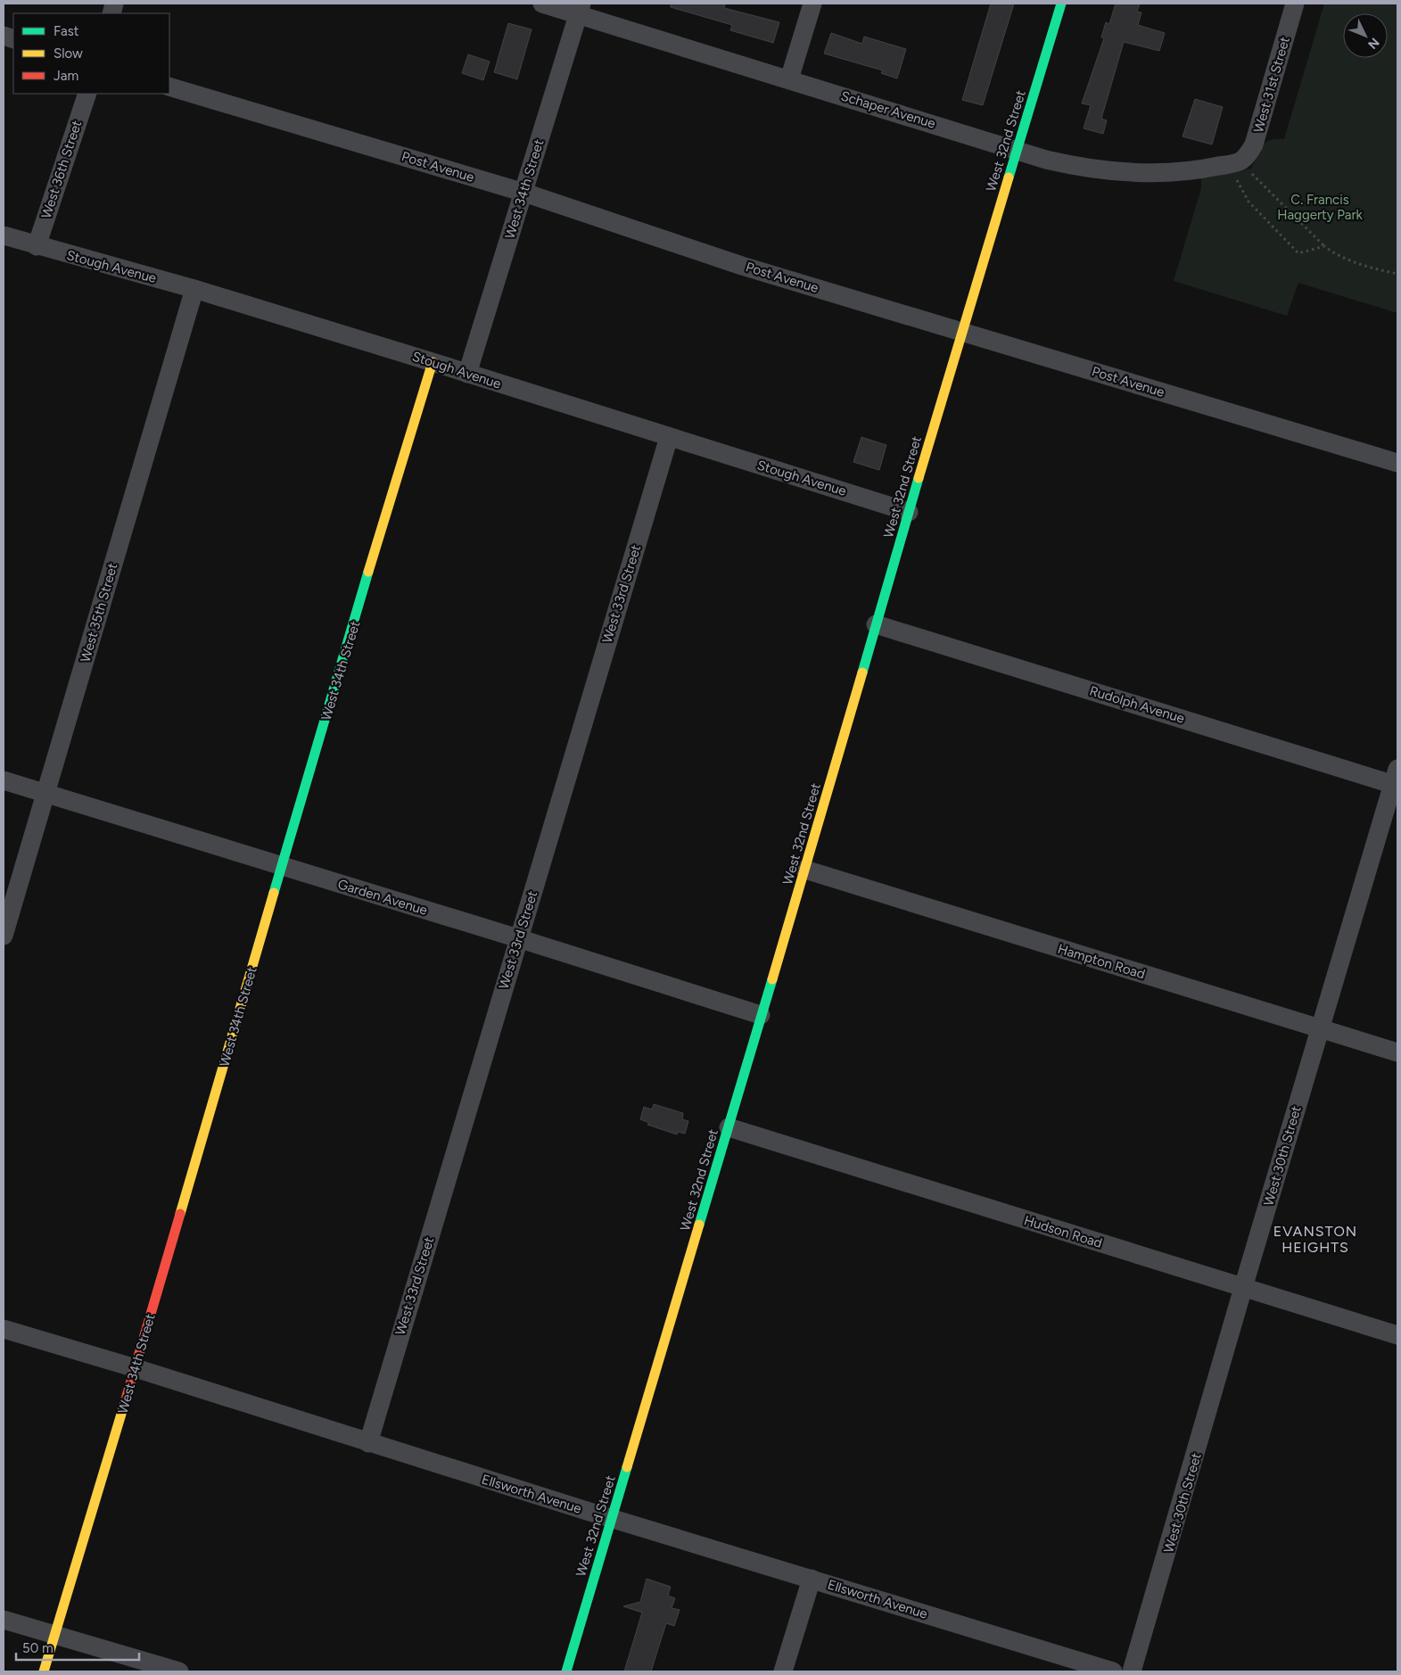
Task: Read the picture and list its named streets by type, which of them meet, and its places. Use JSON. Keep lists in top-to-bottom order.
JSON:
{
  "streets": {
    "street": [
      "West 31st Street",
      "Schaper Avenue",
      "West 32nd Street",
      "Post Avenue",
      "West 36th Street",
      "West 34th Street",
      "Stough Avenue",
      "West 33rd Street",
      "West 35th Street",
      "Rudolph Avenue",
      "Garden Avenue",
      "Hampton Road",
      "West 30th Street",
      "Hudson Road",
      "Ellsworth Avenue"
    ]
  },
  "crossings": [
    ["West 31st Street", "Schaper Avenue"],
    ["Schaper Avenue", "West 32nd Street"],
    ["Schaper Avenue", "West 34th Street"],
    ["West 32nd Street", "Post Avenue"],
    ["West 32nd Street", "Stough Avenue"],
    ["West 32nd Street", "Rudolph Avenue"],
    ["West 32nd Street", "Garden Avenue"],
    ["West 32nd Street", "Hampton Road"],
    ["West 32nd Street", "Hudson Road"],
    ["West 32nd Street", "Ellsworth Avenue"],
    ["Post Avenue", "West 34th Street"],
    ["West 36th Street", "Stough Avenue"],
    ["West 34th Street", "Stough Avenue"],
    ["West 34th Street", "Garden Avenue"],
    ["West 34th Street", "Ellsworth Avenue"],
    ["Stough Avenue", "West 33rd Street"],
    ["Stough Avenue", "West 35th Street"],
    ["West 33rd Street", "Garden Avenue"],
    ["West 33rd Street", "Ellsworth Avenue"],
    ["West 35th Street", "Garden Avenue"],
    ["Rudolph Avenue", "West 30th Street"],
    ["Hampton Road", "West 30th Street"],
    ["West 30th Street", "Hudson Road"]
  ],
  "districts": ["EVANSTON HEIGHTS"],
  "parks": ["C. Francis Haggerty Park"],
  "legend": ["Fast", "Slow", "Jam"],
  "scale_bar": "50 m",
  "north": "bottom right"
}
